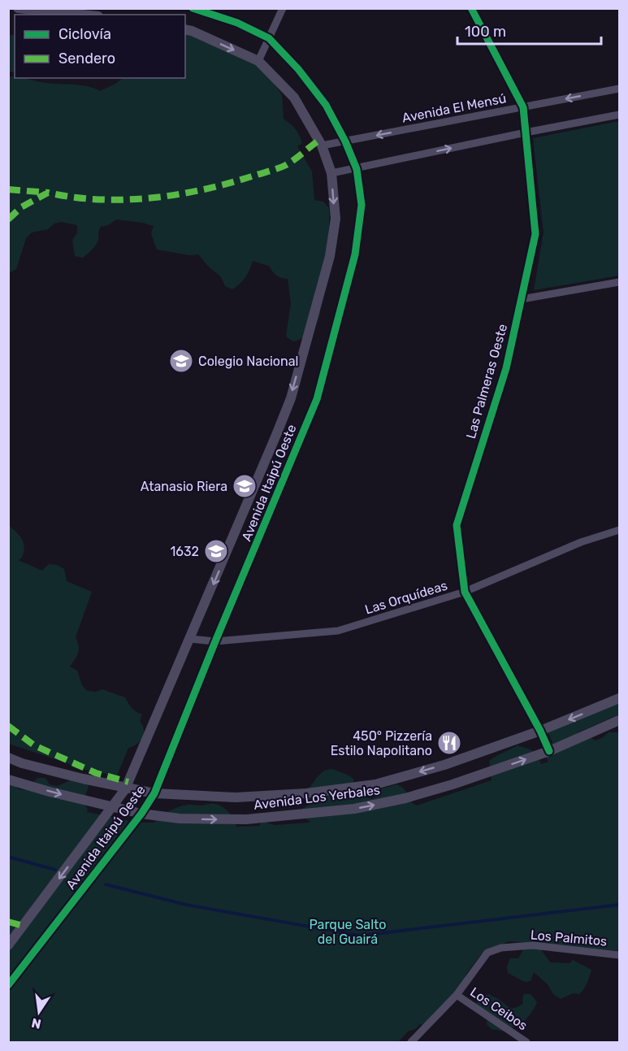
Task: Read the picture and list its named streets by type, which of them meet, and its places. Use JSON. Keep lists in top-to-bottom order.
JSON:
{
  "streets": {
    "street": [
      "Avenida El Mensú",
      "Las Palmeras Oeste",
      "Avenida Itaipú Oeste",
      "Las Orquídeas",
      "Avenida Los Yerbales",
      "Los Palmitos",
      "Los Ceibos"
    ]
  },
  "crossings": [
    ["Avenida El Mensú", "Las Palmeras Oeste"],
    ["Avenida El Mensú", "Avenida Itaipú Oeste"],
    ["Las Palmeras Oeste", "Las Orquídeas"],
    ["Las Palmeras Oeste", "Avenida Los Yerbales"],
    ["Avenida Itaipú Oeste", "Las Orquídeas"],
    ["Avenida Itaipú Oeste", "Avenida Los Yerbales"],
    ["Los Palmitos", "Los Ceibos"]
  ],
  "parks": ["Parque Salto del Guairá"],
  "places": {
    "school or university": ["Colegio Nacional", "Atanasio Riera", "1632"],
    "restaurant": ["450° Pizzería Estilo Napolitano"]
  },
  "legend": ["Ciclovía", "Sendero"],
  "scale_bar": "100 m",
  "north": "bottom"
}
